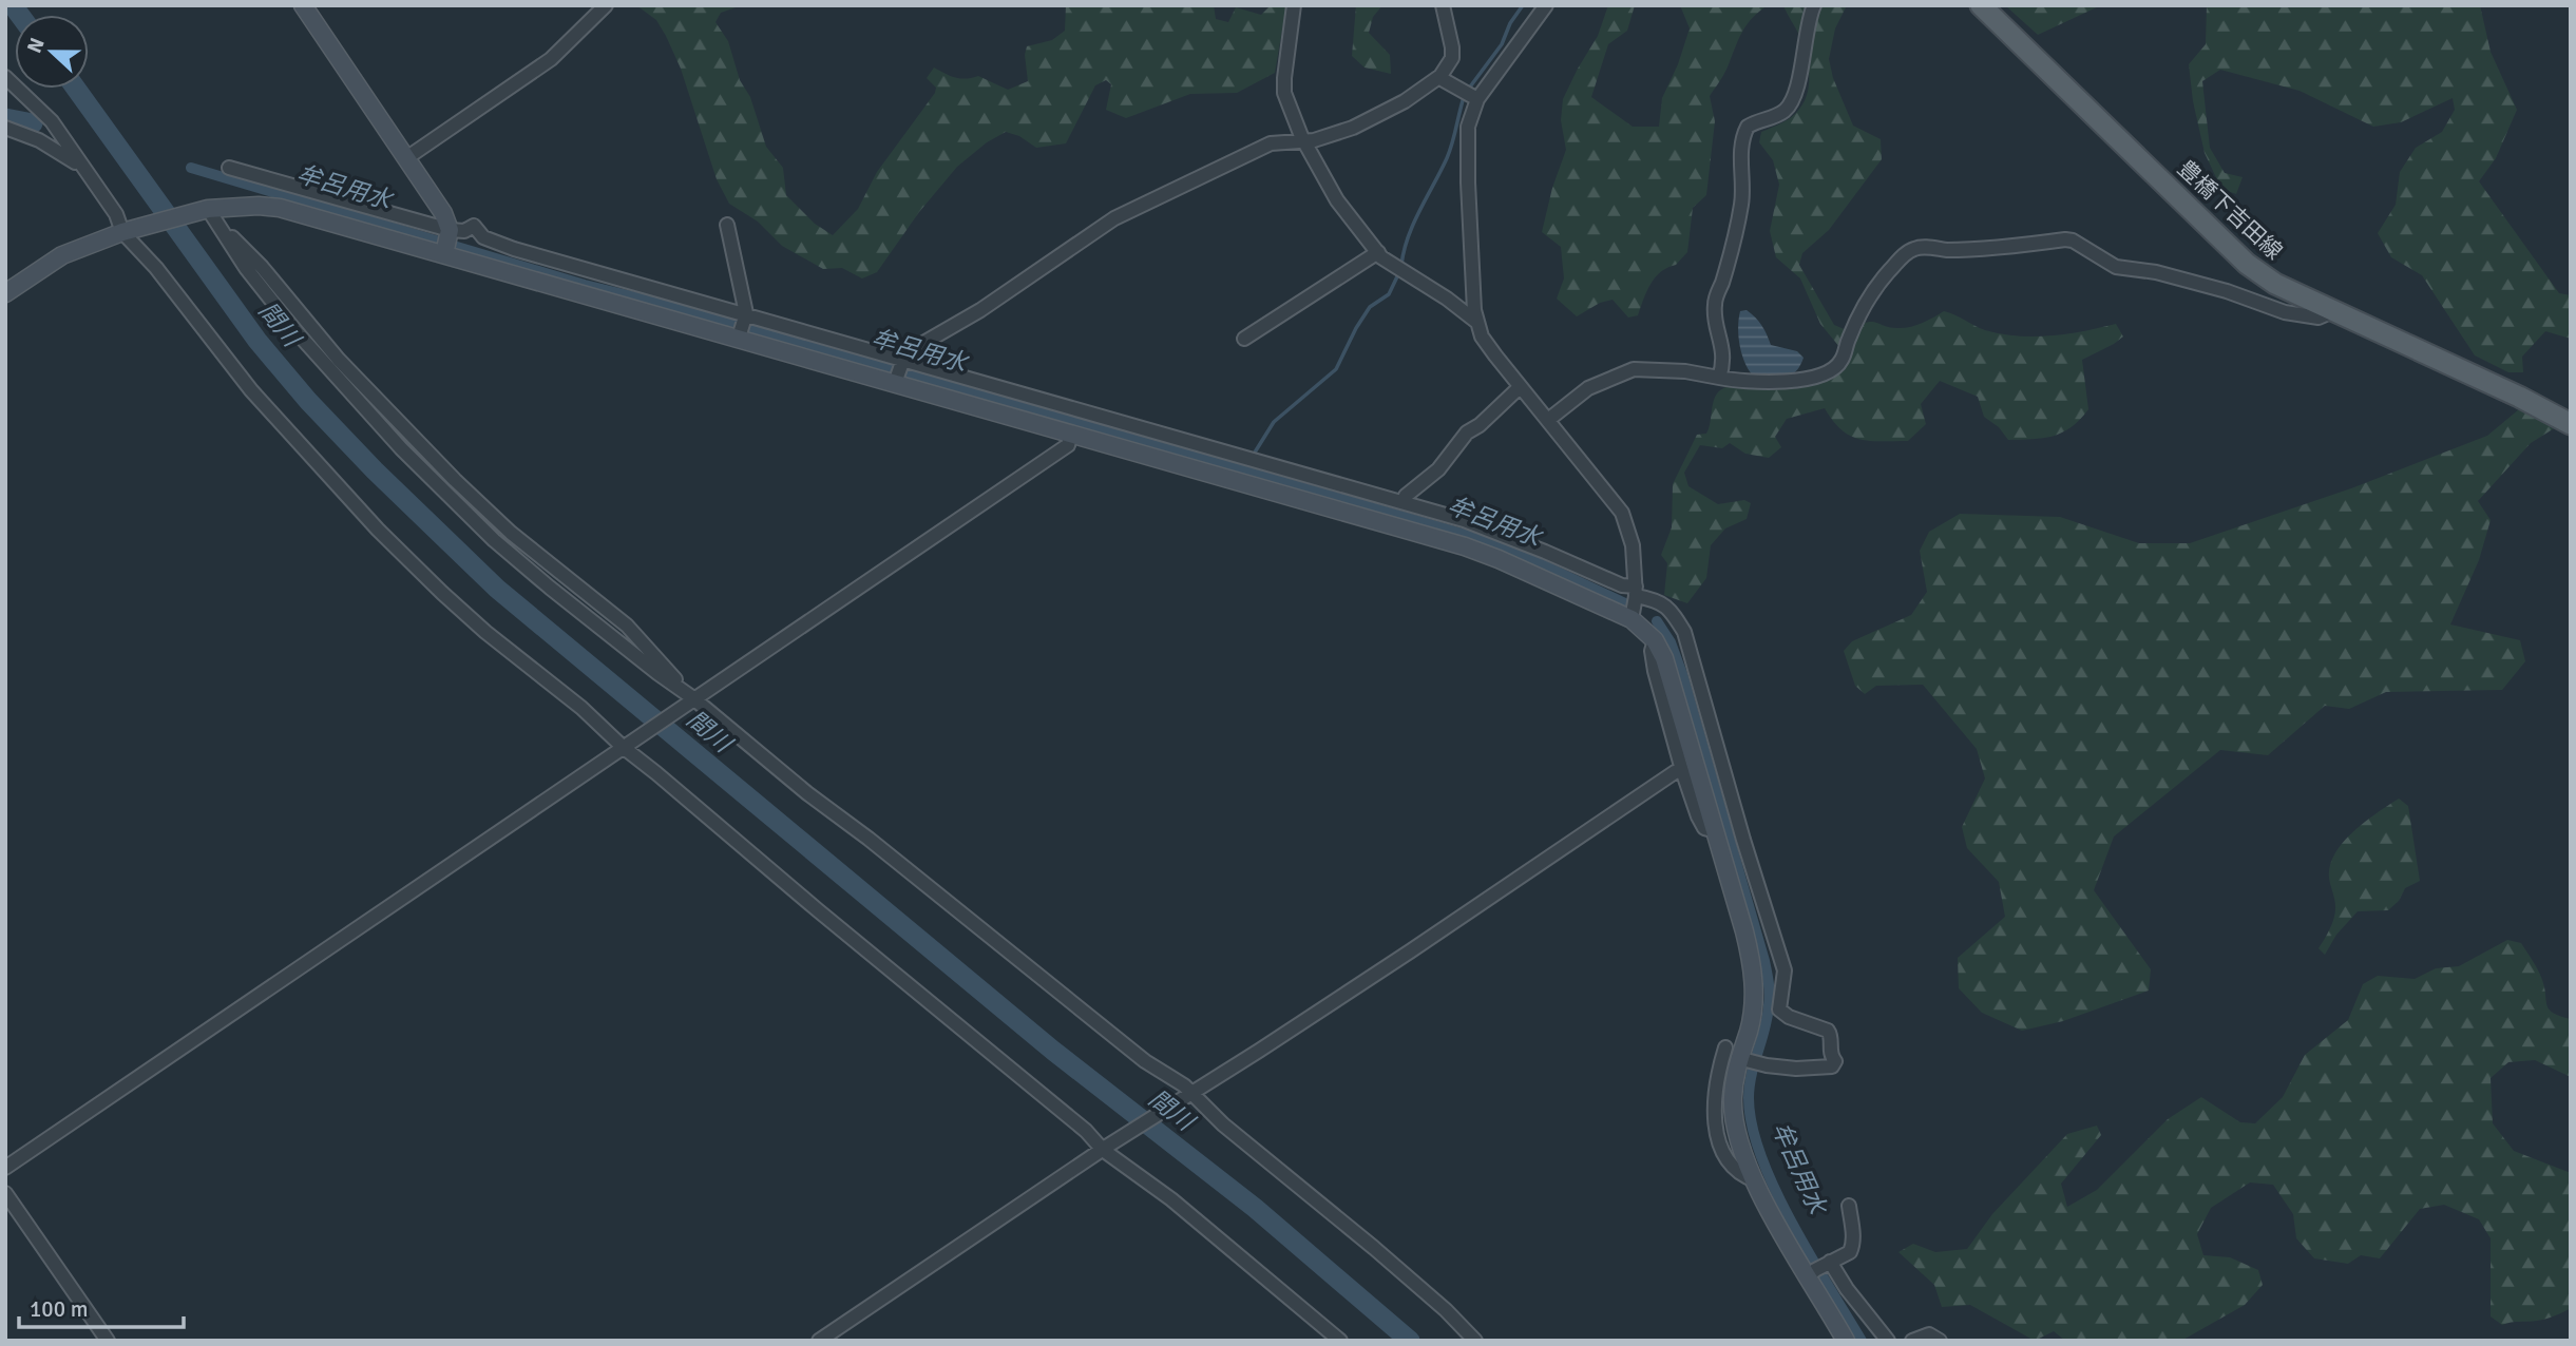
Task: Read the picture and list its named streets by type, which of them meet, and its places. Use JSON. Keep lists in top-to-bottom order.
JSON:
{
  "streets": {
    "main road": ["豊橋下吉田線"]
  },
  "water": ["牟呂用水", "間川"],
  "scale_bar": "100 m",
  "north": "left"
}
